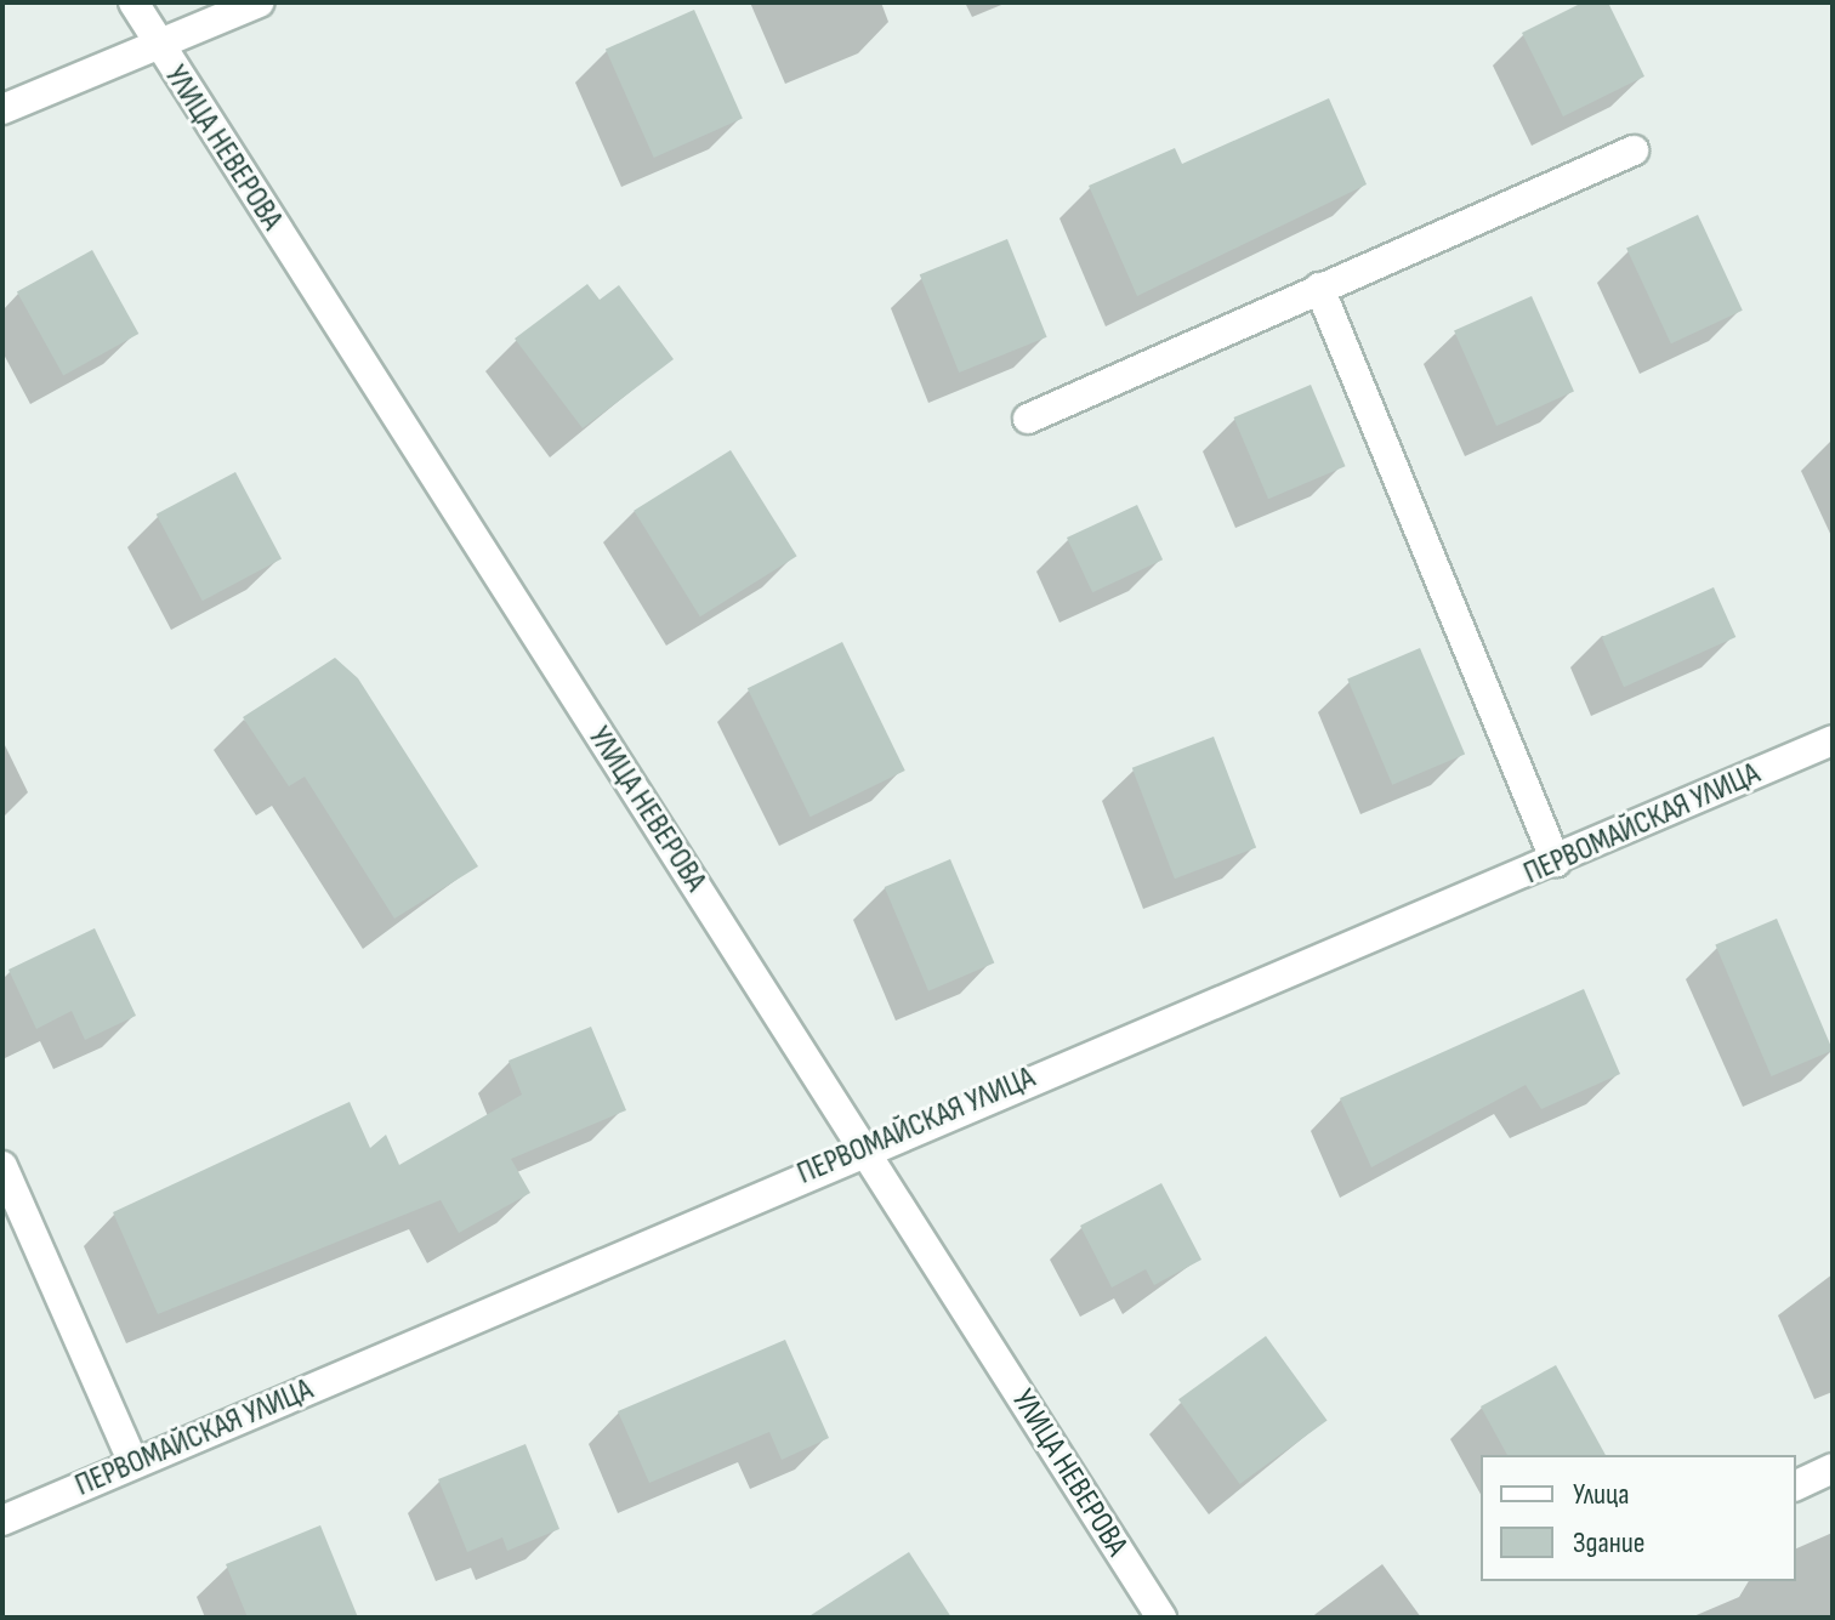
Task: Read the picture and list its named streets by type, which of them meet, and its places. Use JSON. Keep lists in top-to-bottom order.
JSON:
{
  "streets": {
    "street": ["УЛИЦА НЕВЕРОВА", "ПЕРВОМАЙСКАЯ УЛИЦА"]
  },
  "crossings": [
    ["УЛИЦА НЕВЕРОВА", "ПЕРВОМАЙСКАЯ УЛИЦА"]
  ],
  "legend": ["Улица", "Здание"]
}
